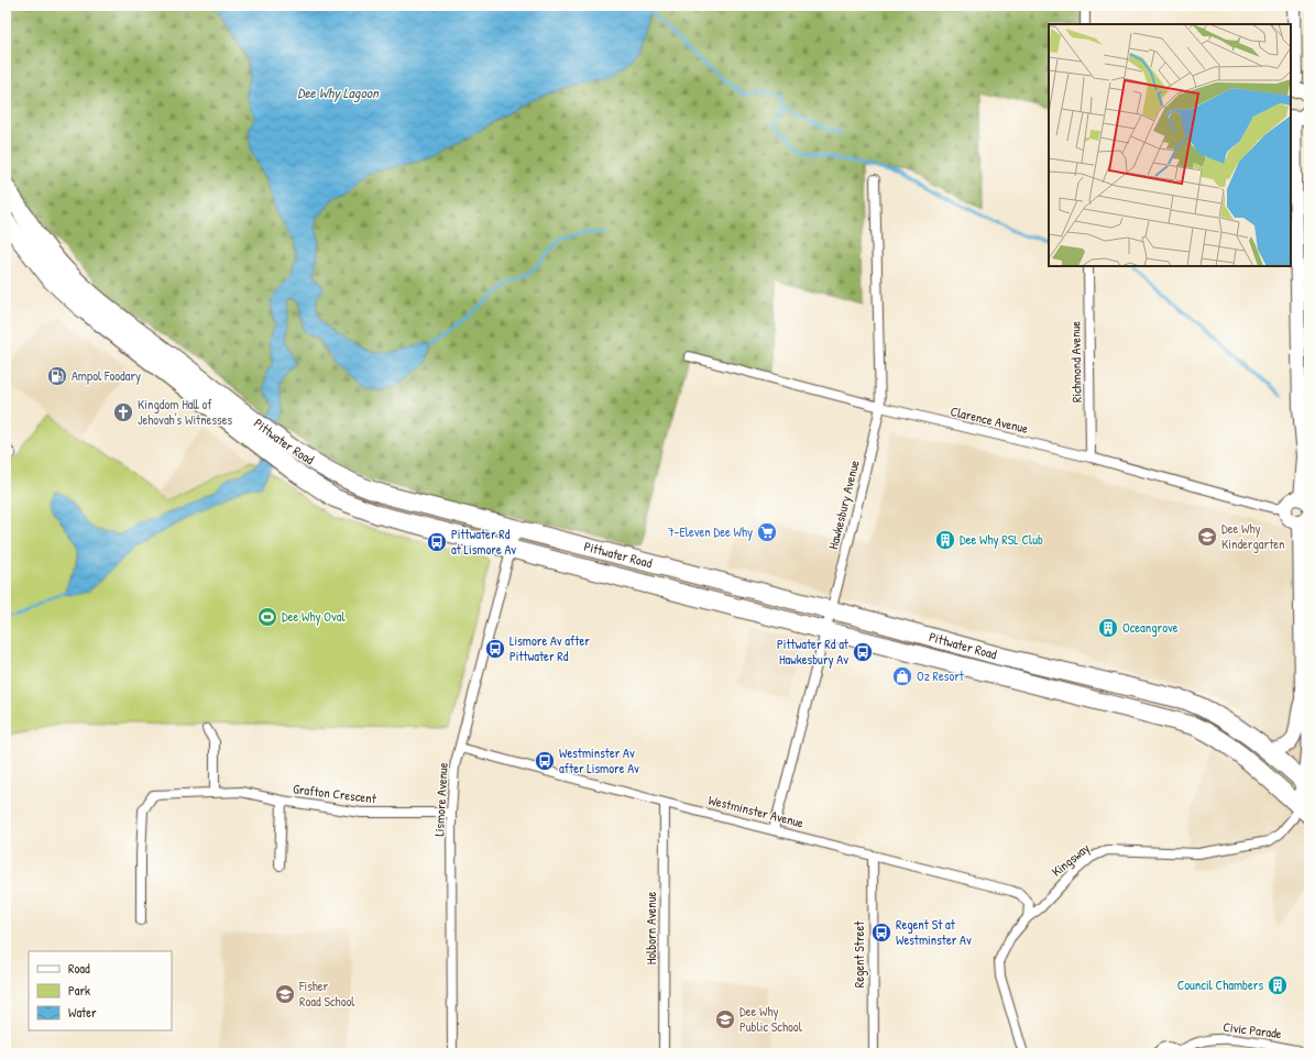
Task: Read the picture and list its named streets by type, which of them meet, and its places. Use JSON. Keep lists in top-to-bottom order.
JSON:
{
  "streets": {
    "highway": ["Pittwater Road"],
    "street": [
      "Richmond Avenue",
      "Clarence Avenue",
      "Hawkesbury Avenue",
      "Grafton Crescent",
      "Lismore Avenue",
      "Westminster Avenue",
      "Kingsway",
      "Holborn Avenue",
      "Regent Street",
      "Civic Parade"
    ]
  },
  "crossings": [
    ["Richmond Avenue", "Clarence Avenue"],
    ["Clarence Avenue", "Hawkesbury Avenue"],
    ["Pittwater Road", "Hawkesbury Avenue"],
    ["Pittwater Road", "Lismore Avenue"],
    ["Pittwater Road", "Kingsway"],
    ["Hawkesbury Avenue", "Westminster Avenue"],
    ["Grafton Crescent", "Lismore Avenue"],
    ["Lismore Avenue", "Westminster Avenue"],
    ["Westminster Avenue", "Kingsway"],
    ["Westminster Avenue", "Holborn Avenue"],
    ["Westminster Avenue", "Regent Street"]
  ],
  "water": ["Dee Why Lagoon"],
  "places": {
    "fuel station": ["Ampol Foodary"],
    "church": ["Kingdom Hall of Jehovah's Witnesses"],
    "supermarket": ["7-Eleven Dee Why"],
    "school or university": ["Dee Why Kindergarten", "Fisher Road School", "Dee Why Public School"],
    "building": ["Dee Why RSL Club", "Oceangrove", "Council Chambers"],
    "bus stop": [
      "Pittwater Rd at Lismore Av",
      "Lismore Av after Pittwater Rd",
      "Pittwater Rd at Hawkesbury Av",
      "Westminster Av after Lismore Av",
      "Regent St at Westminster Av"
    ],
    "sports": ["Dee Why Oval"],
    "shop": ["Oz Resort"]
  },
  "legend": ["Road", "Park", "Water"]
}
